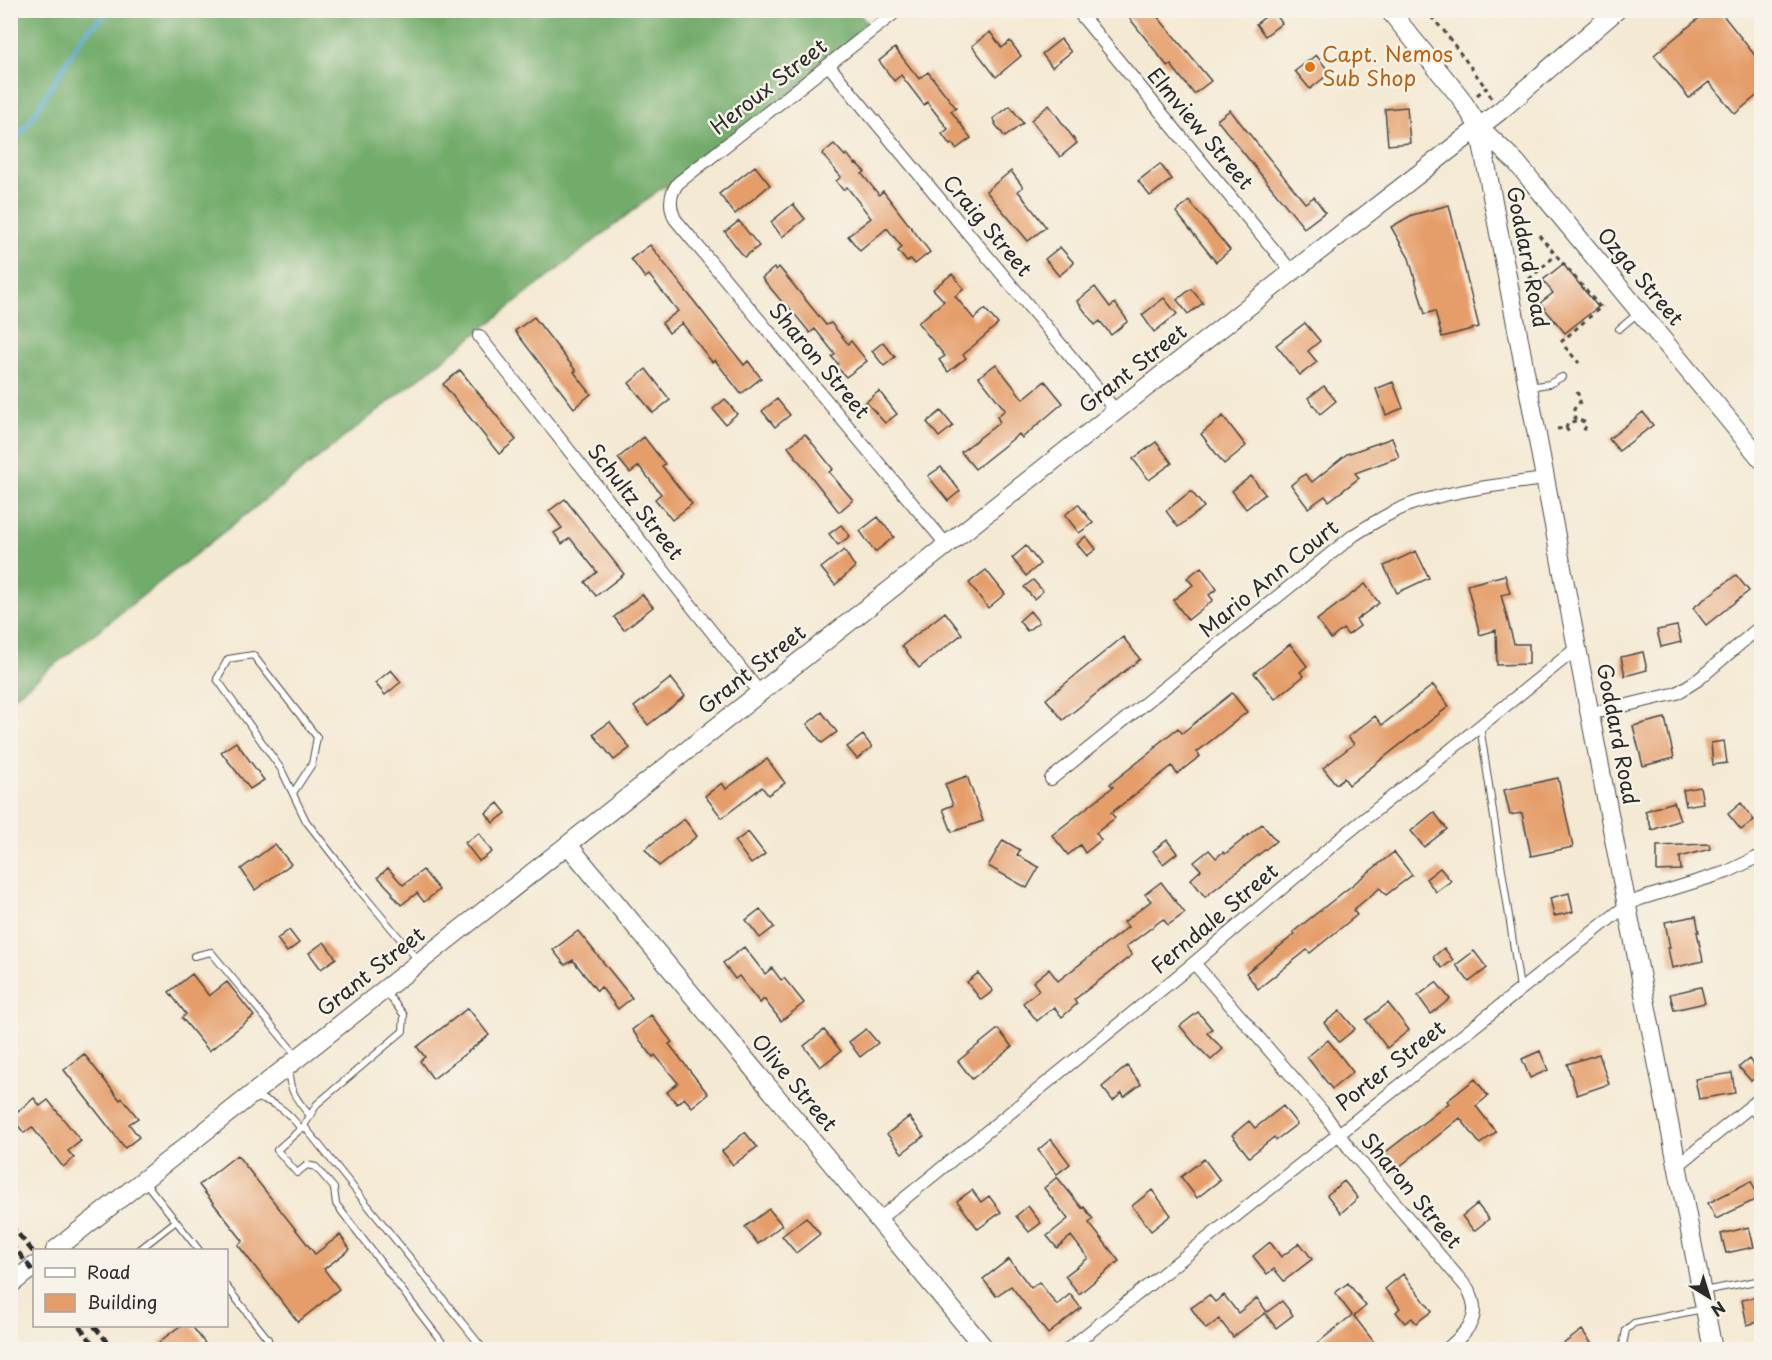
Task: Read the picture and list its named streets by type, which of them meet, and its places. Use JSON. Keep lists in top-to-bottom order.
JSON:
{
  "streets": {
    "street": [
      "Heroux Street",
      "Elmview Street",
      "Craig Street",
      "Goddard Road",
      "Ozga Street",
      "Sharon Street",
      "Grant Street",
      "Schultz Street",
      "Mario Ann Court",
      "Ferndale Street",
      "Porter Street",
      "Olive Street"
    ]
  },
  "crossings": [
    ["Heroux Street", "Craig Street"],
    ["Heroux Street", "Sharon Street"],
    ["Elmview Street", "Grant Street"],
    ["Craig Street", "Grant Street"],
    ["Goddard Road", "Ozga Street"],
    ["Goddard Road", "Grant Street"],
    ["Goddard Road", "Mario Ann Court"],
    ["Goddard Road", "Ferndale Street"],
    ["Goddard Road", "Porter Street"],
    ["Ozga Street", "Grant Street"],
    ["Sharon Street", "Grant Street"],
    ["Sharon Street", "Ferndale Street"],
    ["Sharon Street", "Porter Street"],
    ["Grant Street", "Schultz Street"],
    ["Grant Street", "Olive Street"],
    ["Ferndale Street", "Olive Street"]
  ],
  "places": ["Capt. Nemos Sub Shop"],
  "legend": ["Road", "Building"],
  "north": "bottom right"
}
